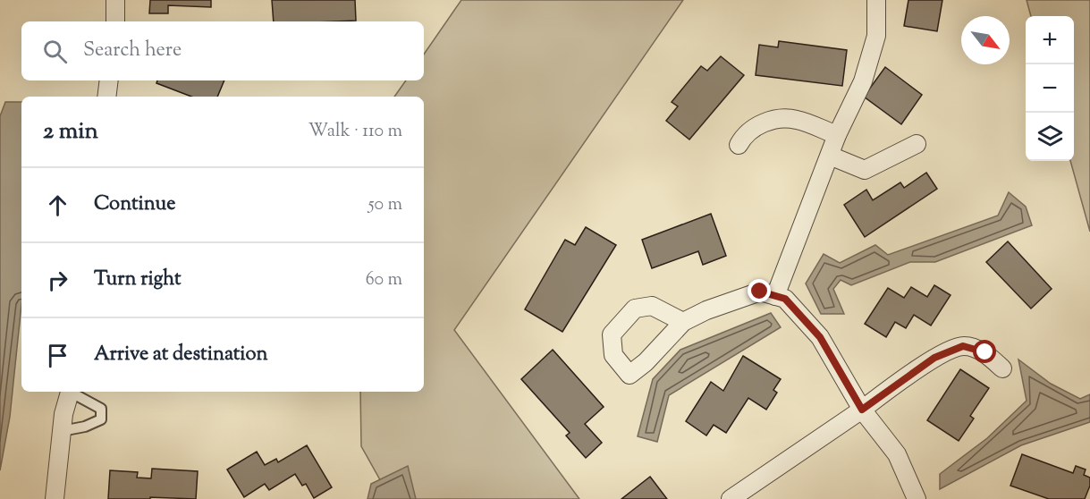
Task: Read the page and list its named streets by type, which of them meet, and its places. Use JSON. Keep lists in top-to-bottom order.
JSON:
{
  "north": "bottom right",
  "page": {
    "map_buttons": ["+", "−"],
    "search": "Search here",
    "heading": ["2 min", "Walk · 110 m"],
    "list": [
      ["Continue", "50 m"],
      ["Turn right", "60 m"],
      "Arrive at destination"
    ]
  }
}
